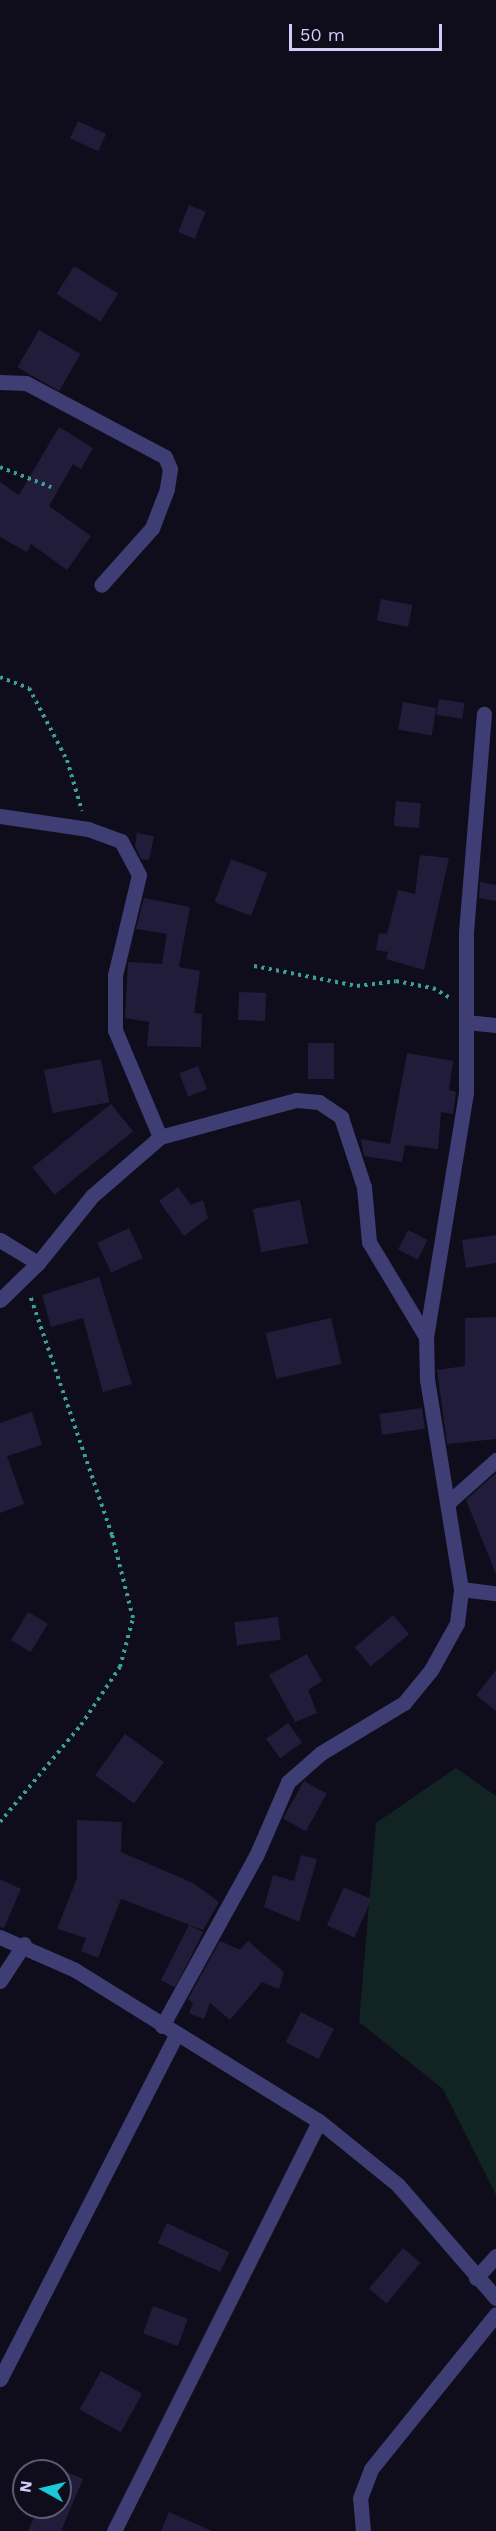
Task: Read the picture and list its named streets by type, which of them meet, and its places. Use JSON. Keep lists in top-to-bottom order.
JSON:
{
  "scale_bar": "50 m",
  "north": "left"
}
